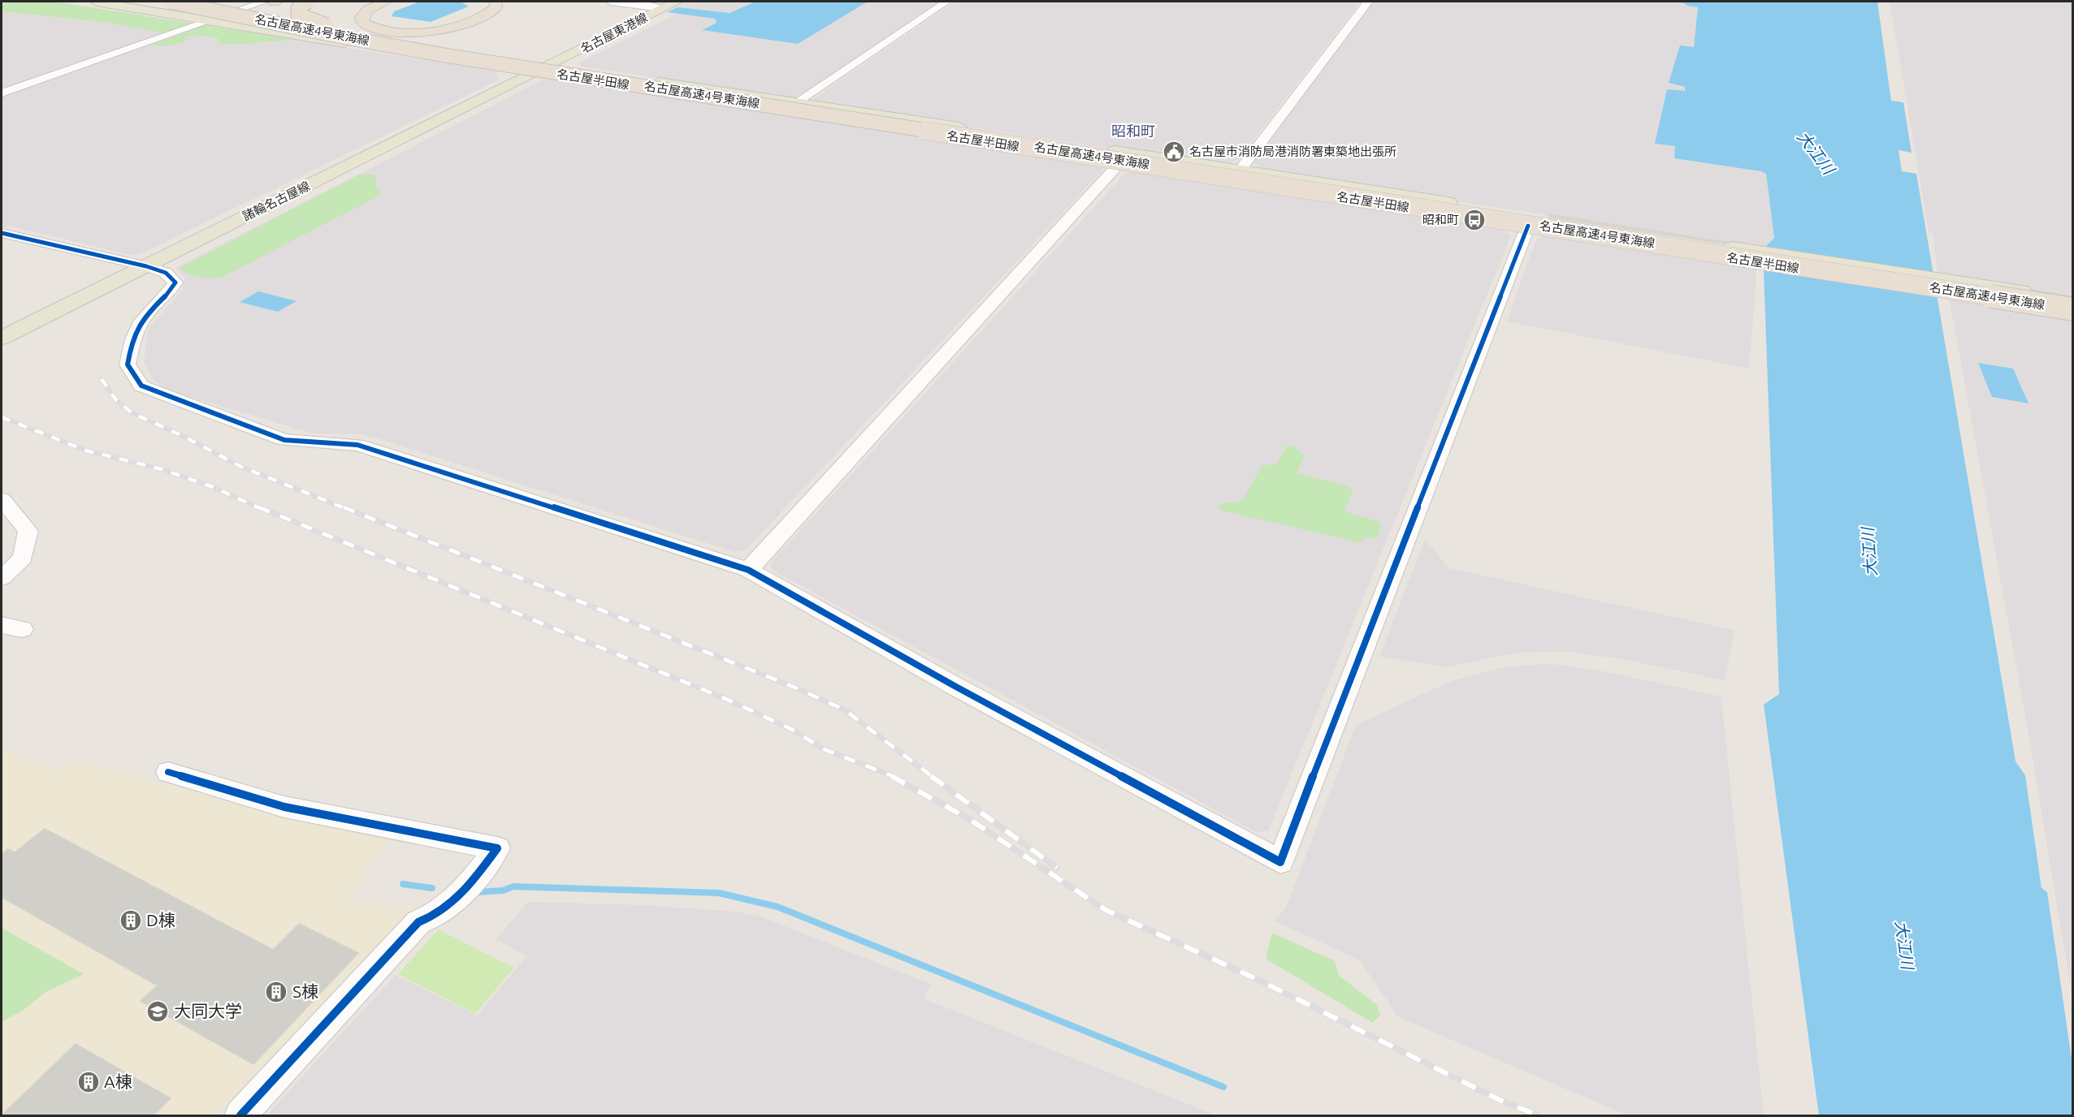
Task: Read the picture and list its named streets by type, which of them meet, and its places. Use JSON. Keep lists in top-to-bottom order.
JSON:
{
  "streets": {
    "highway": ["名古屋高速4号東海線"],
    "main road": ["名古屋東港線", "名古屋半田線", "諸輪名古屋線"]
  },
  "crossings": [
    ["名古屋高速4号東海線", "名古屋東港線"],
    ["名古屋高速4号東海線", "名古屋半田線"],
    ["名古屋高速4号東海線", "諸輪名古屋線"],
    ["名古屋東港線", "名古屋半田線"],
    ["名古屋東港線", "諸輪名古屋線"],
    ["名古屋半田線", "諸輪名古屋線"]
  ],
  "districts": ["昭和町"],
  "water": ["大江川"],
  "places": {
    "public building": ["名古屋市消防局港消防署東築地出張所"],
    "bus stop": ["昭和町"],
    "building": ["D棟", "S棟", "A棟"],
    "school or university": ["大同大学"]
  }
}
